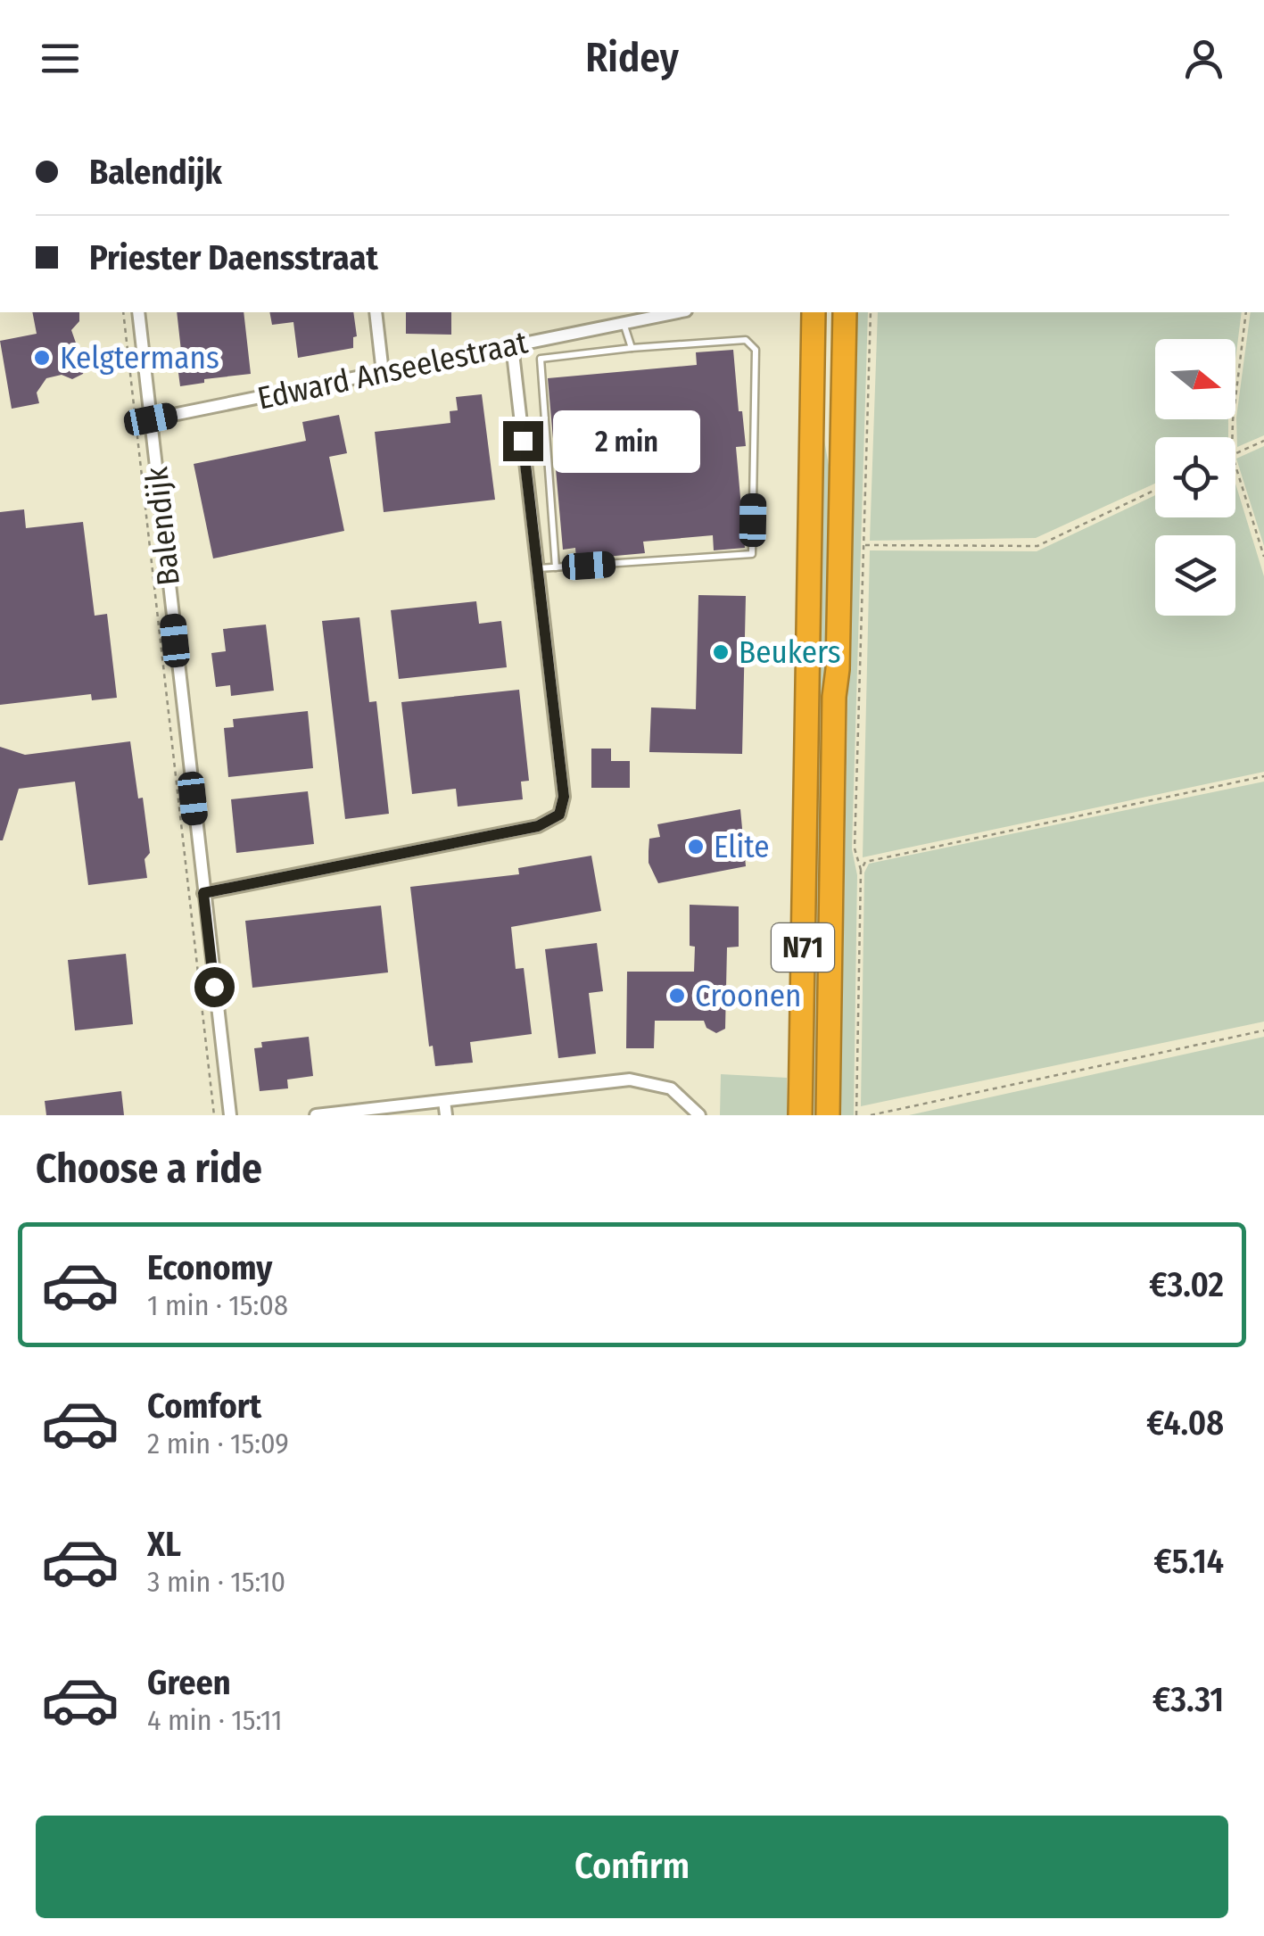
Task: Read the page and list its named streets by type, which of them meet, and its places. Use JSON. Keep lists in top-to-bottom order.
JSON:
{
  "streets": {
    "highway": ["N71"],
    "street": ["Edward Anseelestraat", "Balendijk"]
  },
  "crossings": [
    ["Edward Anseelestraat", "Balendijk"]
  ],
  "places": [
    "Kelgtermans",
    "Beukers",
    "Elite",
    "Croonen"
  ],
  "north": "right",
  "page": {
    "header": "Ridey",
    "banner": ["Balendijk", "Priester Daensstraat"],
    "bubble": "2 min",
    "heading": "Choose a ride",
    "list": [
      {
        "name": "Economy",
        "note": "1 min · 15:08",
        "value": "€3.02"
      },
      {
        "name": "Comfort",
        "note": "2 min · 15:09",
        "value": "€4.08"
      },
      {
        "name": "XL",
        "note": "3 min · 15:10",
        "value": "€5.14"
      },
      {
        "name": "Green",
        "note": "4 min · 15:11",
        "value": "€3.31"
      }
    ],
    "buttons": "Confirm"
  }
}
